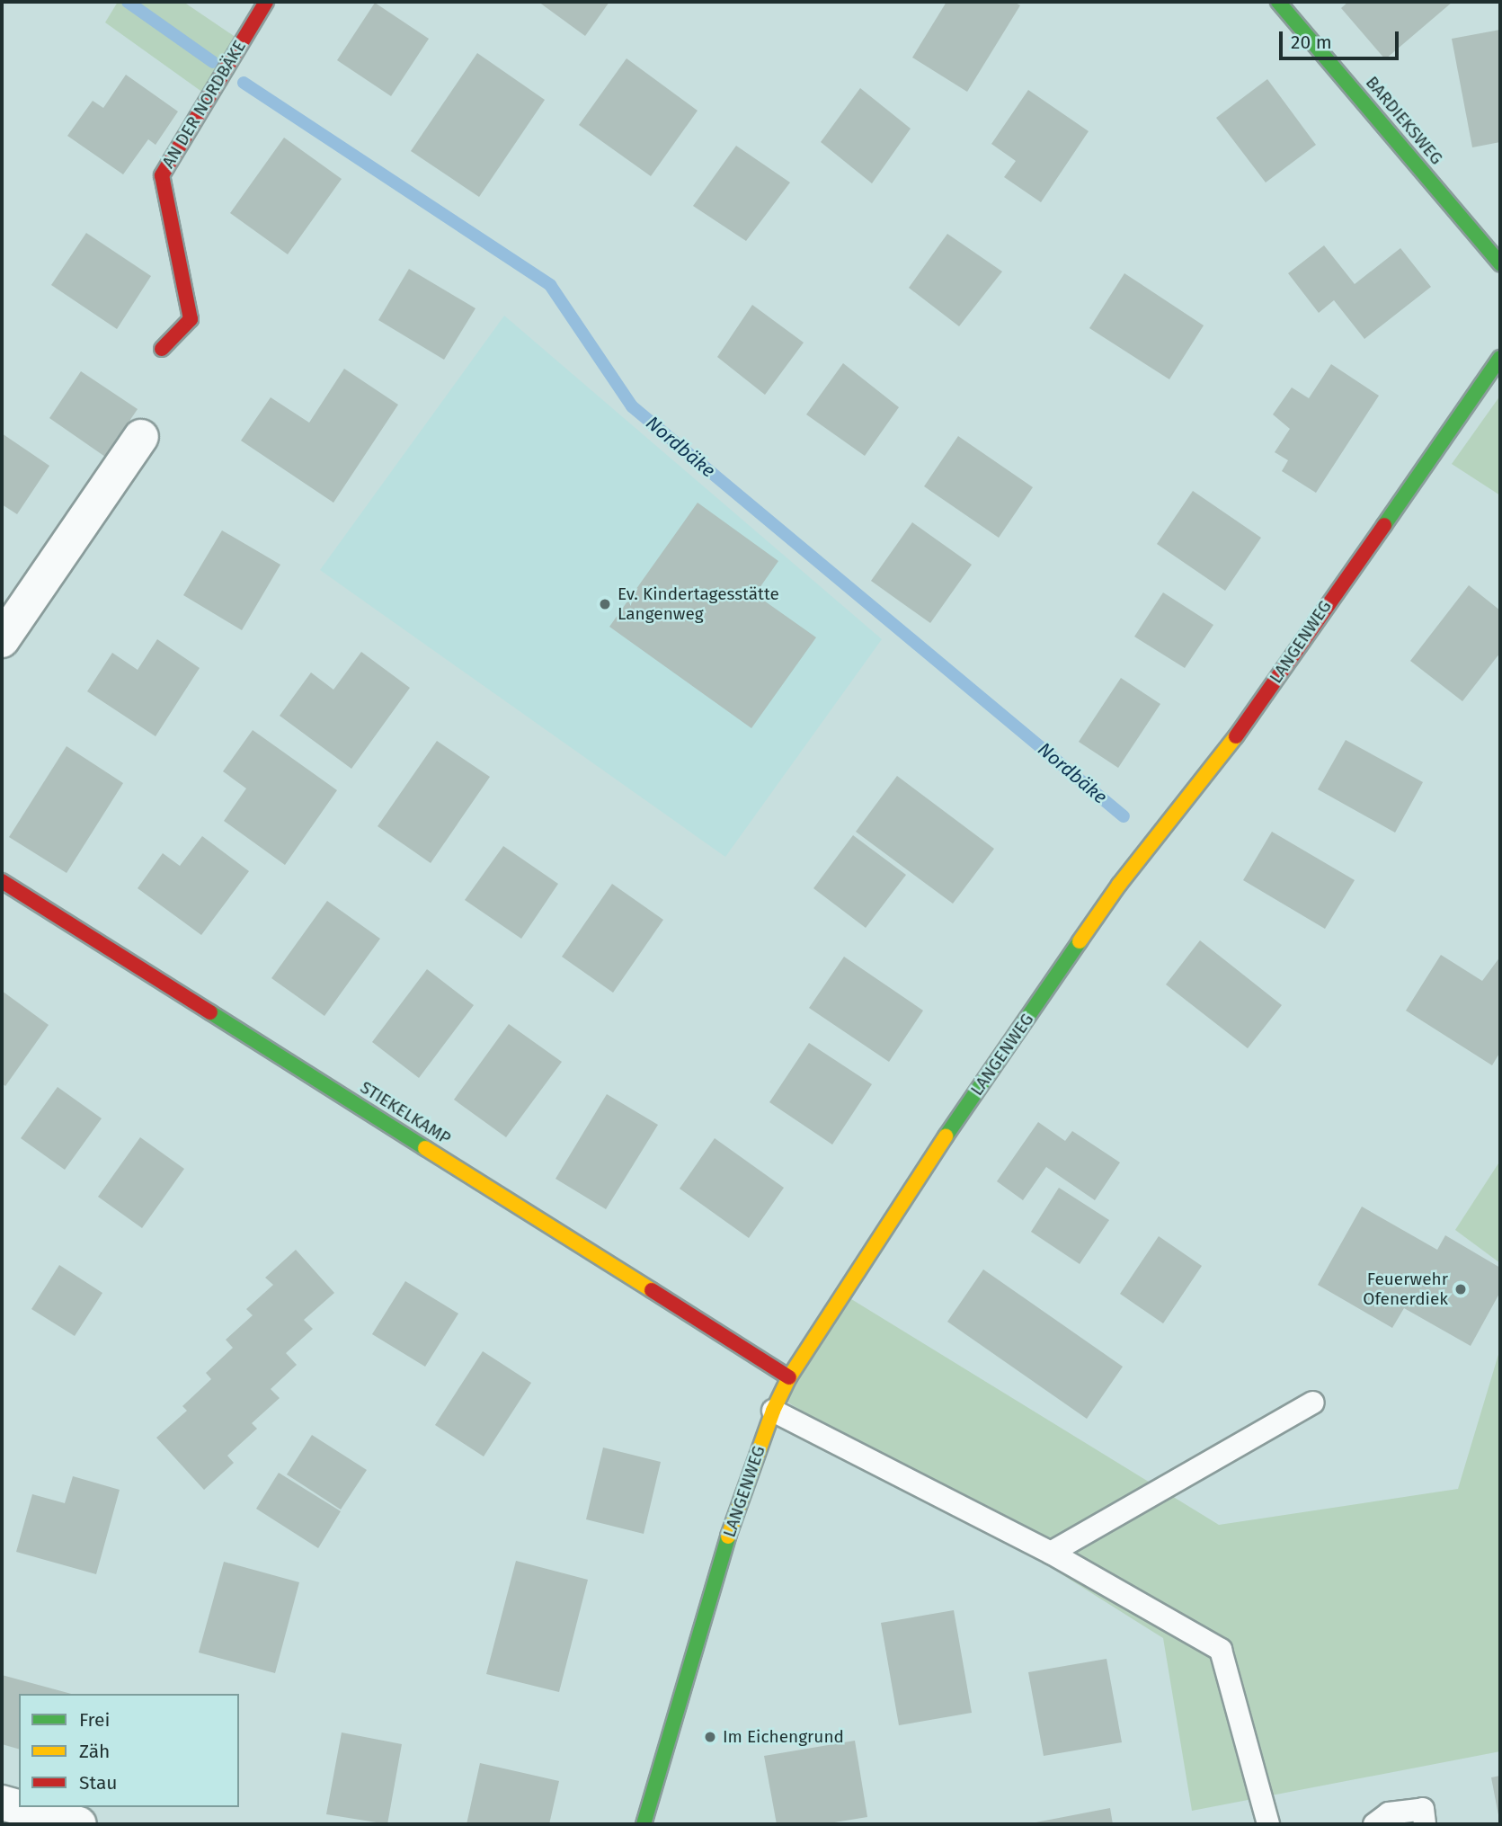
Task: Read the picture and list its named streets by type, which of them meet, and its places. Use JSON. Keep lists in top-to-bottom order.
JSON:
{
  "streets": {
    "street": [
      "AN DER NORDBÄKE",
      "BARDIEKSWEG",
      "LANGENWEG",
      "STIEKELKAMP"
    ]
  },
  "crossings": [
    ["LANGENWEG", "STIEKELKAMP"]
  ],
  "water": ["Nordbäke"],
  "places": ["Ev. Kindertagesstätte Langenweg", "Feuerwehr Ofenerdiek", "Im Eichengrund"],
  "legend": ["Frei", "Zäh", "Stau"],
  "scale_bar": "20 m"
}
